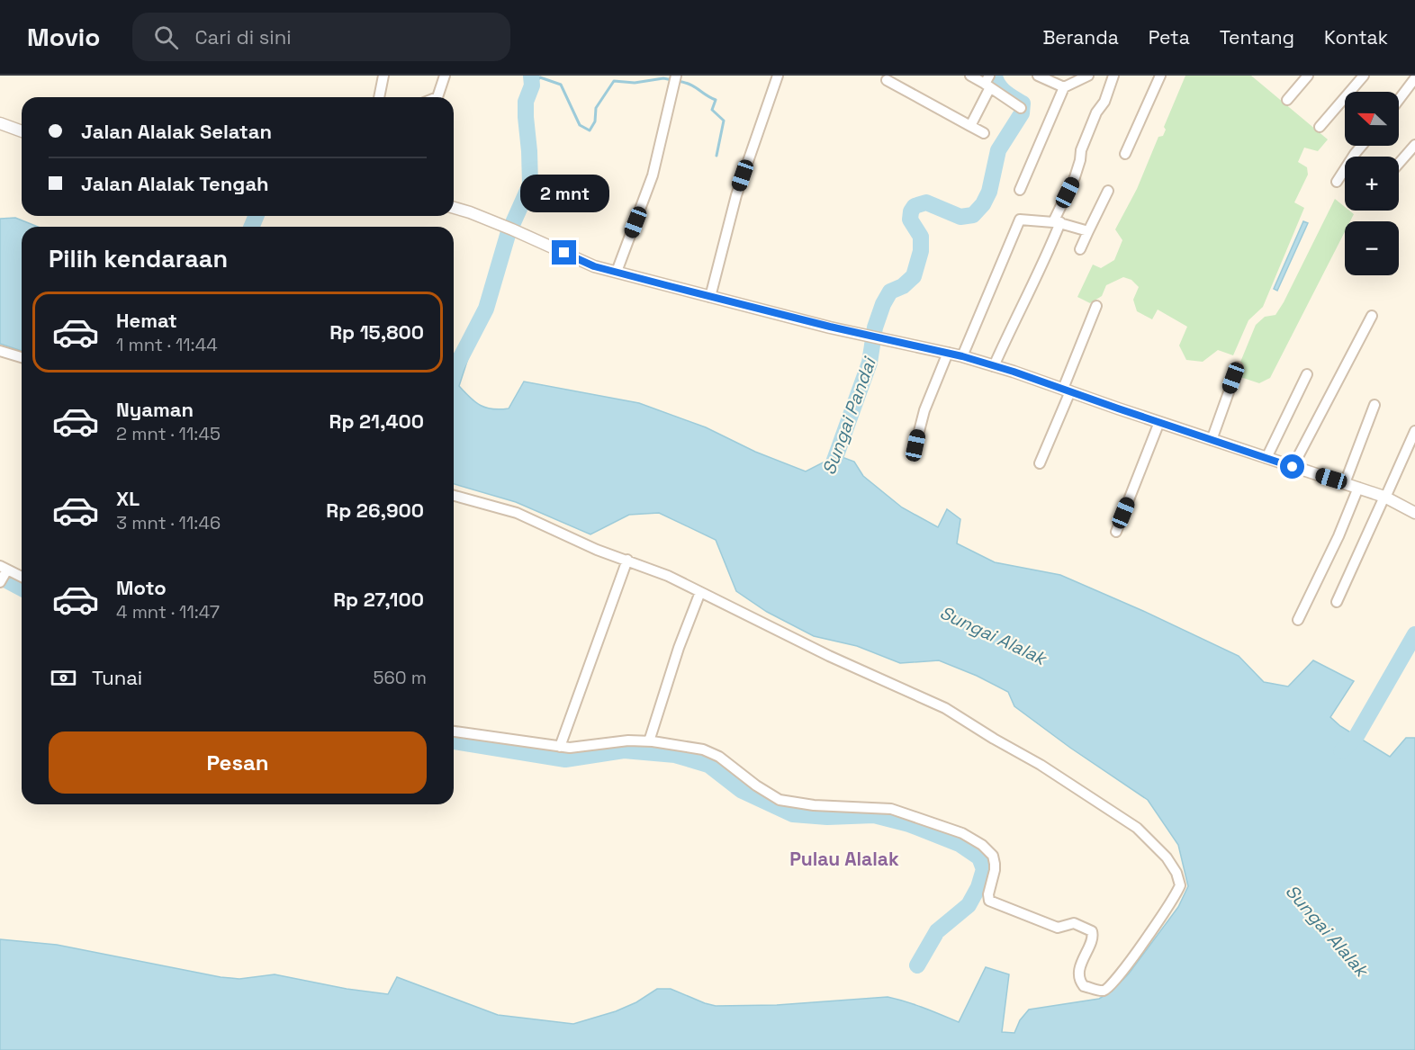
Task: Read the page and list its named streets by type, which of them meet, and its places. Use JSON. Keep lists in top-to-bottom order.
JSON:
{
  "districts": ["Pulau Alalak"],
  "water": ["Sungai Pandai", "Sungai Alalak"],
  "north": "left",
  "page": {
    "header": "Movio",
    "search": "Cari di sini",
    "nav": [
      "Beranda",
      "Peta",
      "Tentang",
      "Kontak"
    ],
    "map_buttons": ["+", "−"],
    "banner": ["Jalan Alalak Selatan", "Jalan Alalak Tengah"],
    "bubble": "2 mnt",
    "heading": "Pilih kendaraan",
    "list": [
      {
        "name": "Hemat",
        "note": "1 mnt · 11:44",
        "value": "Rp 15,800"
      },
      {
        "name": "Nyaman",
        "note": "2 mnt · 11:45",
        "value": "Rp 21,400"
      },
      {
        "name": "XL",
        "note": "3 mnt · 11:46",
        "value": "Rp 26,900"
      },
      {
        "name": "Moto",
        "note": "4 mnt · 11:47",
        "value": "Rp 27,100"
      }
    ],
    "pay": ["Tunai", "560 m"],
    "buttons": "Pesan"
  }
}
